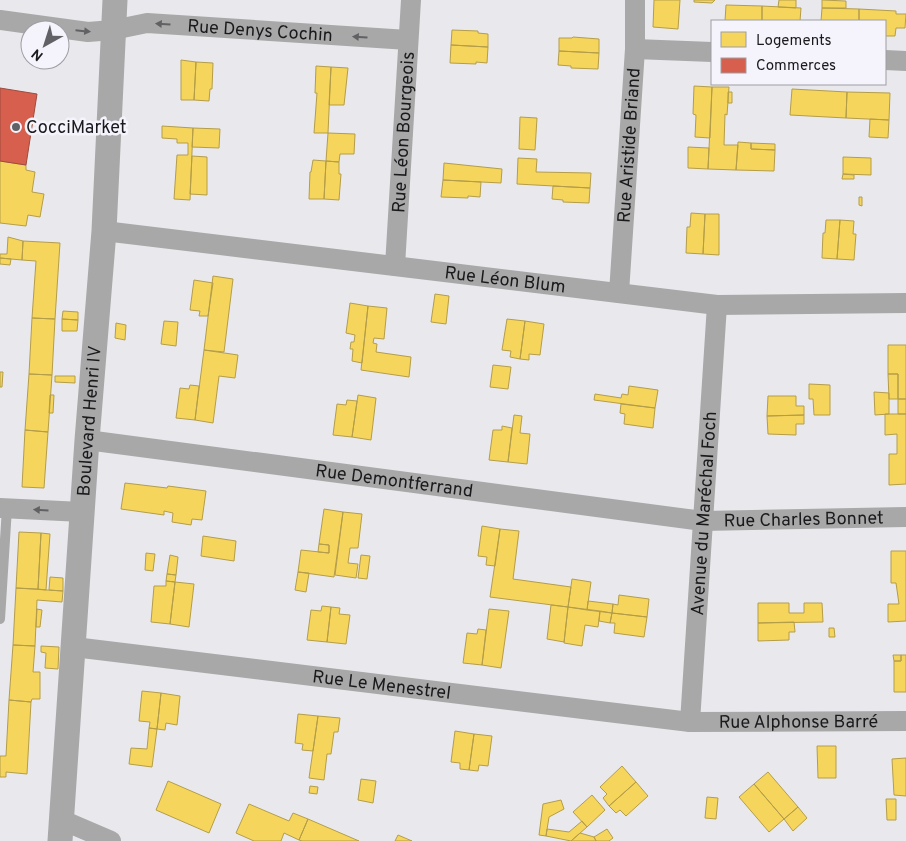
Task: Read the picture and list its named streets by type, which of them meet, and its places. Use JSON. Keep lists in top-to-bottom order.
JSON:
{
  "streets": {
    "street": [
      "Rue Denys Cochin",
      "Rue Léon Bourgeois",
      "Rue Aristide Briand",
      "Rue Léon Blum",
      "Boulevard Henri IV",
      "Rue Demontferrand",
      "Avenue du Maréchal Foch",
      "Rue Charles Bonnet",
      "Rue Le Menestrel",
      "Rue Alphonse Barré"
    ]
  },
  "crossings": [
    ["Rue Denys Cochin", "Rue Léon Bourgeois"],
    ["Rue Denys Cochin", "Boulevard Henri IV"],
    ["Rue Léon Bourgeois", "Rue Léon Blum"],
    ["Rue Aristide Briand", "Rue Léon Blum"],
    ["Rue Léon Blum", "Boulevard Henri IV"],
    ["Rue Léon Blum", "Avenue du Maréchal Foch"],
    ["Boulevard Henri IV", "Rue Demontferrand"],
    ["Boulevard Henri IV", "Rue Le Menestrel"],
    ["Rue Demontferrand", "Avenue du Maréchal Foch"],
    ["Rue Demontferrand", "Rue Charles Bonnet"],
    ["Avenue du Maréchal Foch", "Rue Charles Bonnet"],
    ["Avenue du Maréchal Foch", "Rue Le Menestrel"],
    ["Avenue du Maréchal Foch", "Rue Alphonse Barré"],
    ["Rue Le Menestrel", "Rue Alphonse Barré"]
  ],
  "places": ["CocciMarket"],
  "legend": ["Logements", "Commerces"],
  "north": "bottom left"
}
